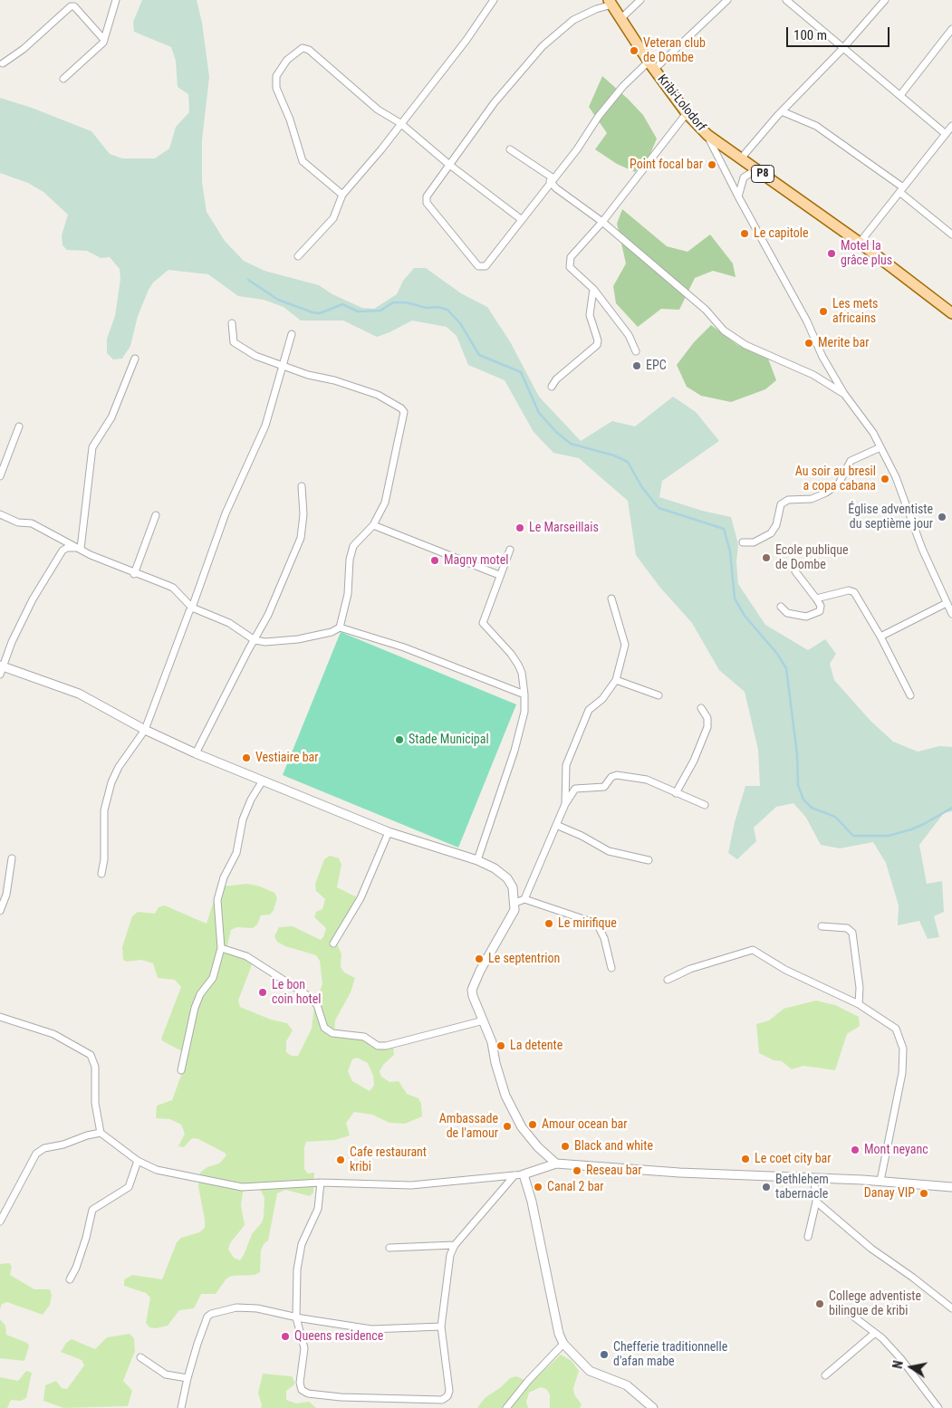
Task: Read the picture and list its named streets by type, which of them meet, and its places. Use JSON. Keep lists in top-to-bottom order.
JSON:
{
  "streets": {
    "main road": ["Kribi-Lolodorf", "P8"]
  },
  "places": [
    "Veteran club de Dombe",
    "Point focal bar",
    "Le capitole",
    "Motel la grâce plus",
    "Les mets africains",
    "Merite bar",
    "EPC",
    "Au soir au bresil a copa cabana",
    "Église adventiste du septième jour",
    "Le Marseillais",
    "Ecole publique de Dombe",
    "Magny motel",
    "Stade Municipal",
    "Vestiaire bar",
    "Le mirifique",
    "Le septentrion",
    "Le bon coin hotel",
    "La detente",
    "Amour ocean bar",
    "Ambassade de l'amour",
    "Black and white",
    "Mont neyanc",
    "Le coet city bar",
    "Cafe restaurant kribi",
    "Reseau bar",
    "Canal 2 bar",
    "Bethlehem tabernacle",
    "Danay VIP",
    "College adventiste bilingue de kribi",
    "Queens residence",
    "Chefferie traditionnelle d'afan mabe"
  ],
  "scale_bar": "100 m",
  "north": "left"
}
